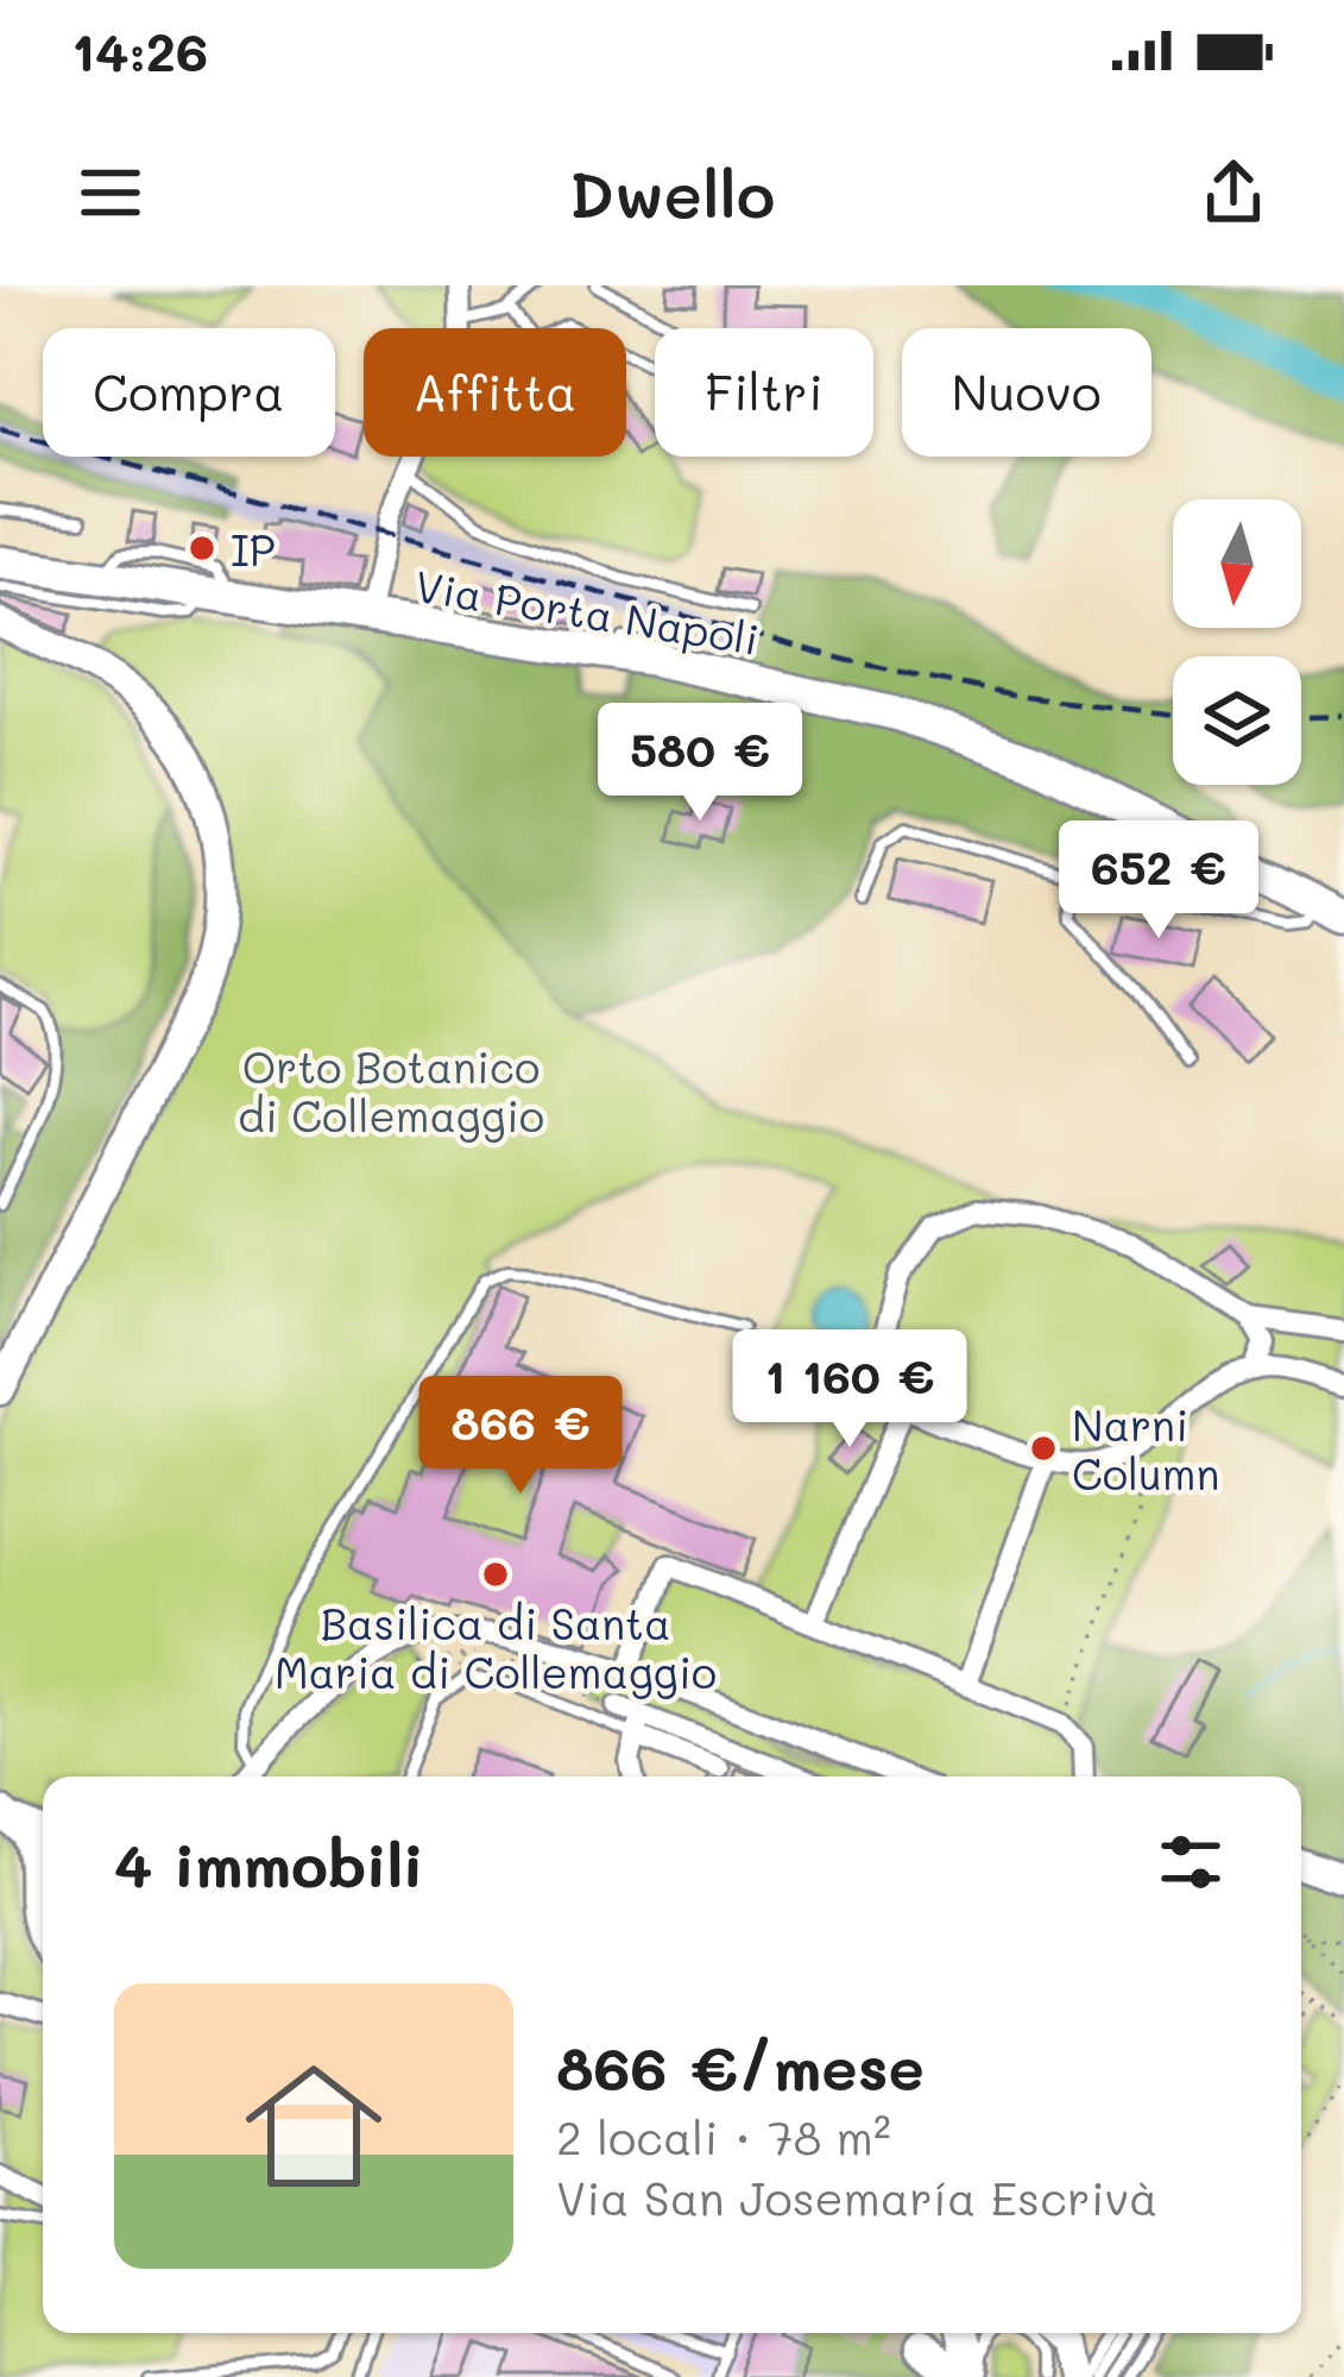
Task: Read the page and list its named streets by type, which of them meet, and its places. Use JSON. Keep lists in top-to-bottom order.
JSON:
{
  "streets": {
    "main road": ["Via Porta Napoli"]
  },
  "parks": ["Orto Botanico di Collemaggio"],
  "places": ["IP", "Narni Column", "Basilica di Santa Maria di Collemaggio"],
  "north": "bottom",
  "page": {
    "status": "14:26",
    "header": "Dwello",
    "chip": [
      "Compra",
      "Affitta",
      "Filtri",
      "Nuovo"
    ],
    "price": [
      "580 €",
      "652 €",
      "1 160 €",
      "866 €"
    ],
    "heading": "4 immobili",
    "list": [
      {
        "name": "866 €/mese",
        "note": "2 locali · 78 m² · Via San Josemaría Escrivà"
      }
    ]
  }
}
